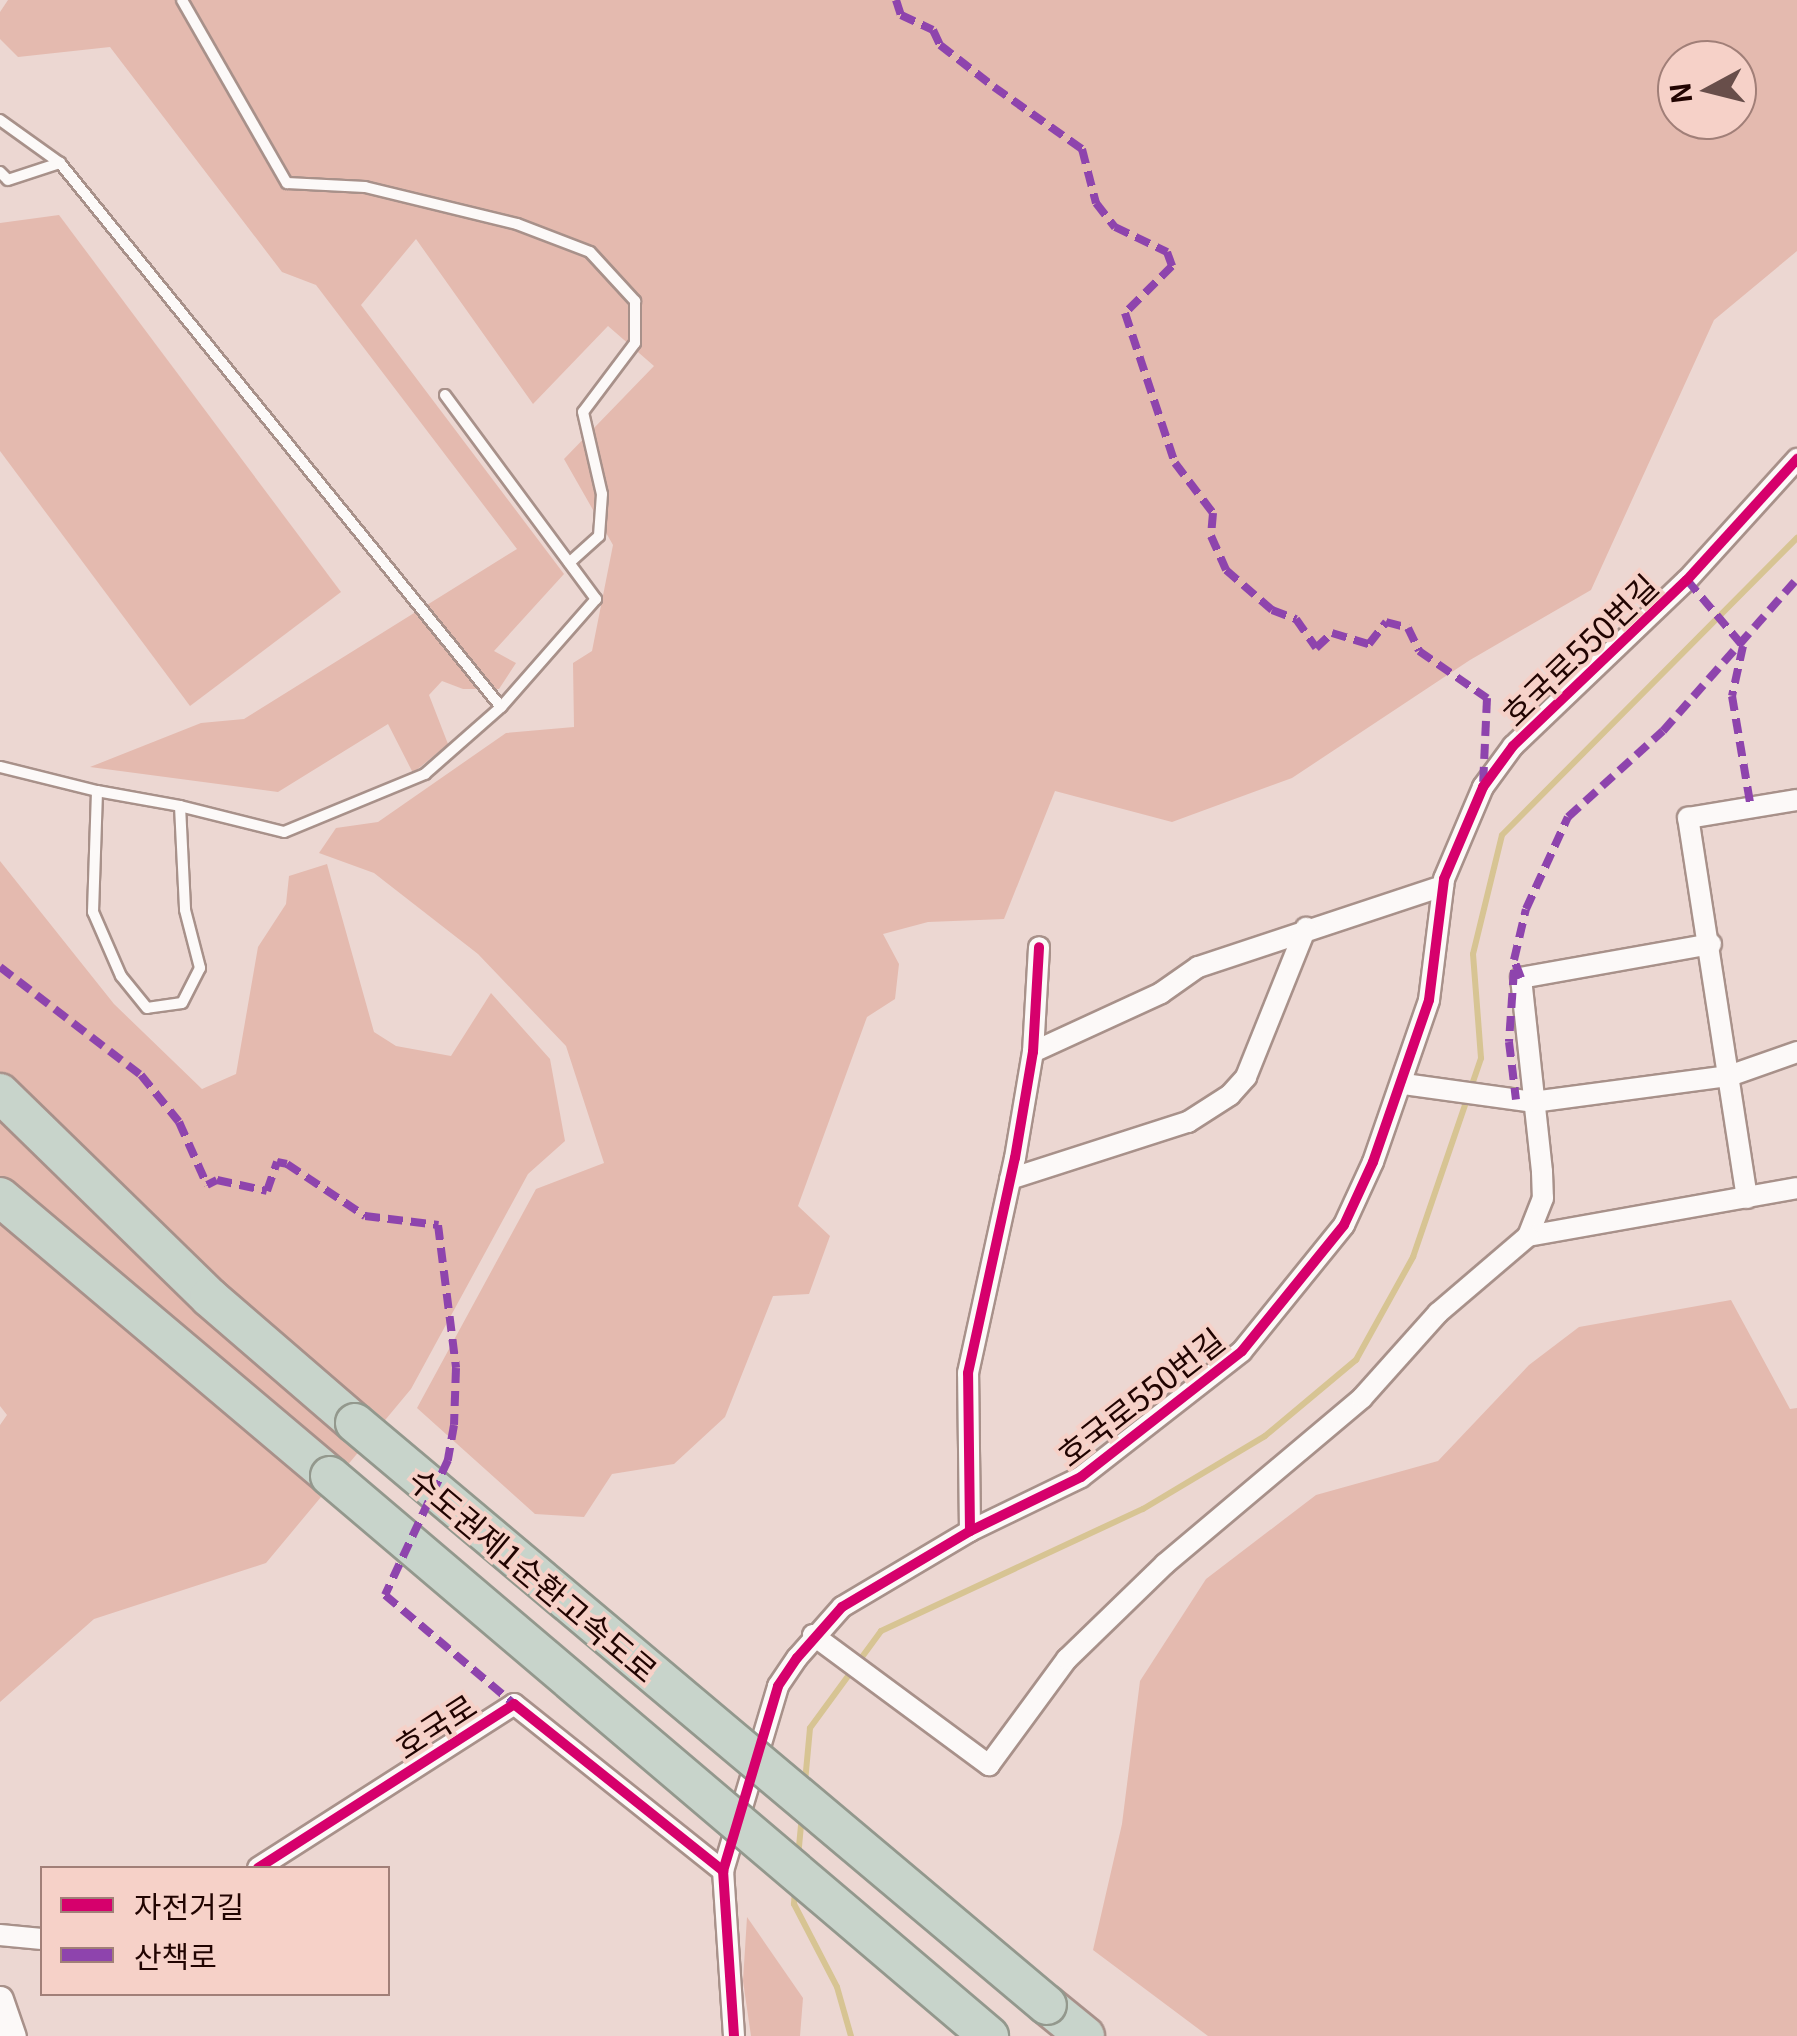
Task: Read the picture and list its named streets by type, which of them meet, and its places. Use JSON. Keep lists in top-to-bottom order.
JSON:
{
  "streets": {
    "highway": ["수도권제1순환고속도로"],
    "street": ["호국로550번길", "호국로"]
  },
  "crossings": [
    ["호국로550번길", "호국로"]
  ],
  "legend": ["자전거길", "산책로"],
  "north": "left"
}
